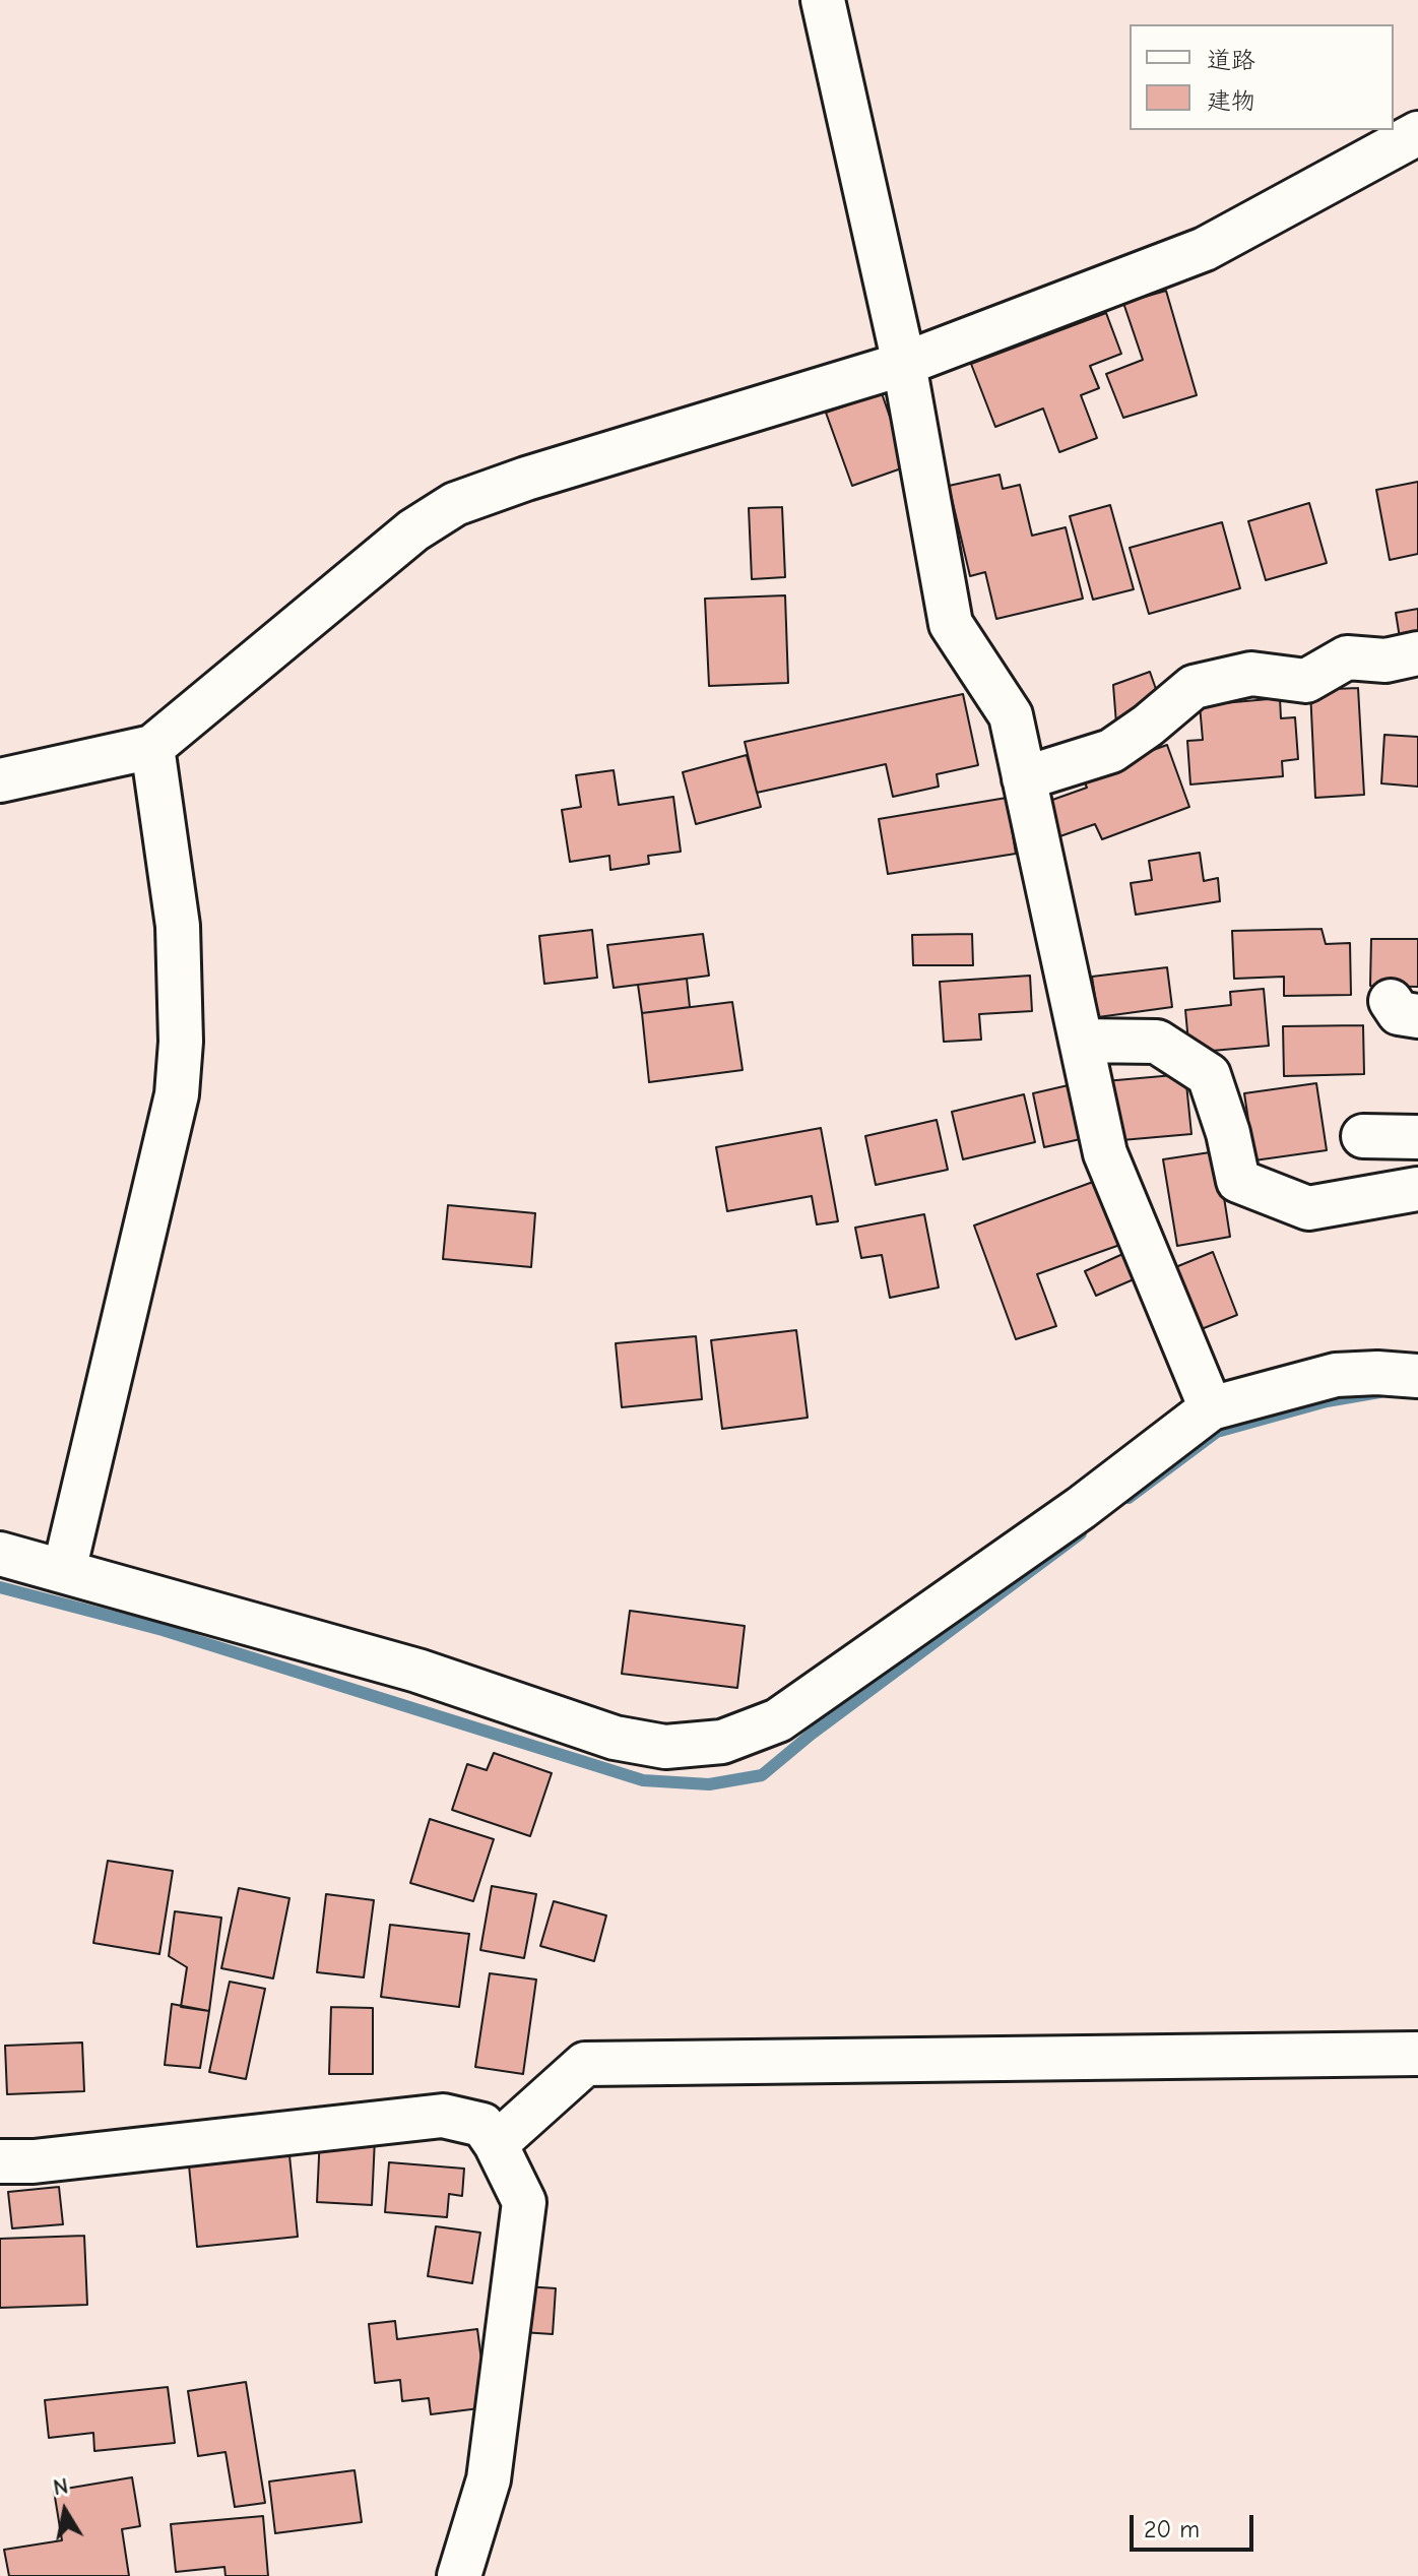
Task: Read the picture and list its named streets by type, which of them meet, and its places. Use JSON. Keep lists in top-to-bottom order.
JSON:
{
  "legend": ["道路", "建物"],
  "scale_bar": "20 m",
  "north": "top"
}
